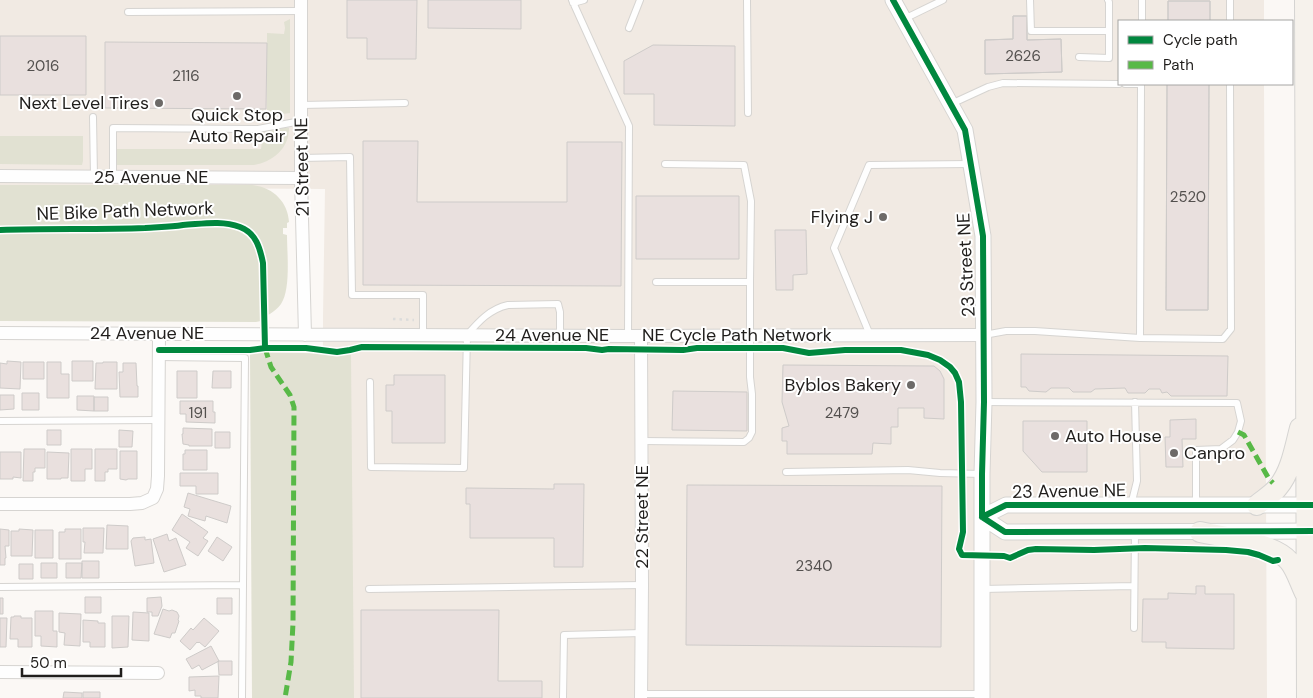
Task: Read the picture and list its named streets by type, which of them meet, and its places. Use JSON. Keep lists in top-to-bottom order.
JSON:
{
  "streets": {
    "street": [
      "21 Street NE",
      "25 Avenue NE",
      "23 Street NE",
      "24 Avenue NE",
      "23 Avenue NE",
      "22 Street NE"
    ],
    "cycle path": ["NE Bike Path Network", "NE Cycle Path Network"]
  },
  "crossings": [
    ["21 Street NE", "25 Avenue NE"],
    ["21 Street NE", "24 Avenue NE"],
    ["23 Street NE", "24 Avenue NE"],
    ["23 Street NE", "23 Avenue NE"],
    ["24 Avenue NE", "22 Street NE"]
  ],
  "places": [
    "Quick Stop Auto Repair",
    "Next Level Tires",
    "Flying J",
    "Byblos Bakery",
    "Auto House",
    "Canpro"
  ],
  "house_numbers": [
    "2626",
    "2016",
    "2116",
    "2520",
    "191",
    "2479",
    "2340"
  ],
  "legend": ["Cycle path", "Path"],
  "scale_bar": "50 m"
}
